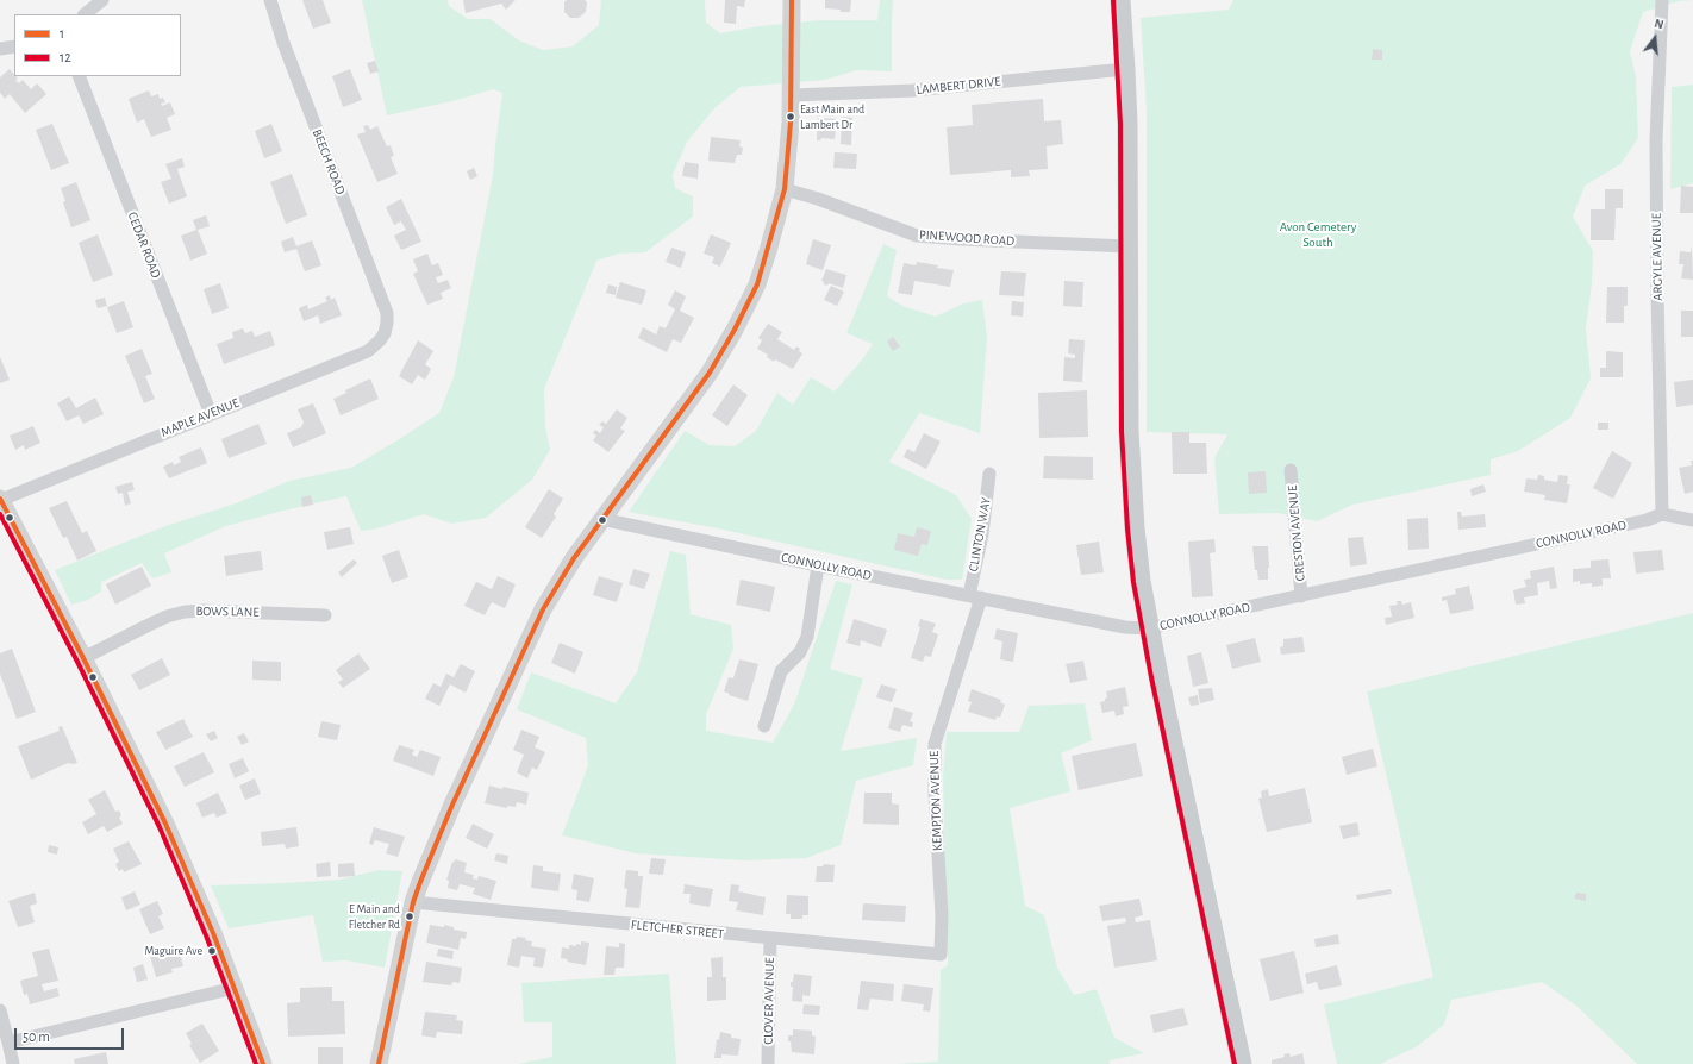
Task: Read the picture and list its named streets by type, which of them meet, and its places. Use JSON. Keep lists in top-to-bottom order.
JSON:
{
  "streets": {
    "street": [
      "LAMBERT DRIVE",
      "BEECH ROAD",
      "PINEWOOD ROAD",
      "CEDAR ROAD",
      "ARGYLE AVENUE",
      "MAPLE AVENUE",
      "CRESTON AVENUE",
      "CLINTON WAY",
      "CONNOLLY ROAD",
      "BOWS LANE",
      "KEMPTON AVENUE",
      "FLETCHER STREET",
      "CLOVER AVENUE"
    ]
  },
  "crossings": [
    ["BEECH ROAD", "MAPLE AVENUE"],
    ["CEDAR ROAD", "MAPLE AVENUE"],
    ["ARGYLE AVENUE", "CONNOLLY ROAD"],
    ["CRESTON AVENUE", "CONNOLLY ROAD"],
    ["CLINTON WAY", "CONNOLLY ROAD"],
    ["CLINTON WAY", "KEMPTON AVENUE"],
    ["CONNOLLY ROAD", "KEMPTON AVENUE"],
    ["KEMPTON AVENUE", "FLETCHER STREET"],
    ["FLETCHER STREET", "CLOVER AVENUE"]
  ],
  "parks": ["Avon Cemetery South"],
  "places": ["East Main and Lambert Dr", "E Main and Fletcher Rd", "Maguire Ave"],
  "lines": ["transit line 1", "transit line 12"],
  "legend": ["1", "12"],
  "scale_bar": "50 m",
  "north": "top"
}
